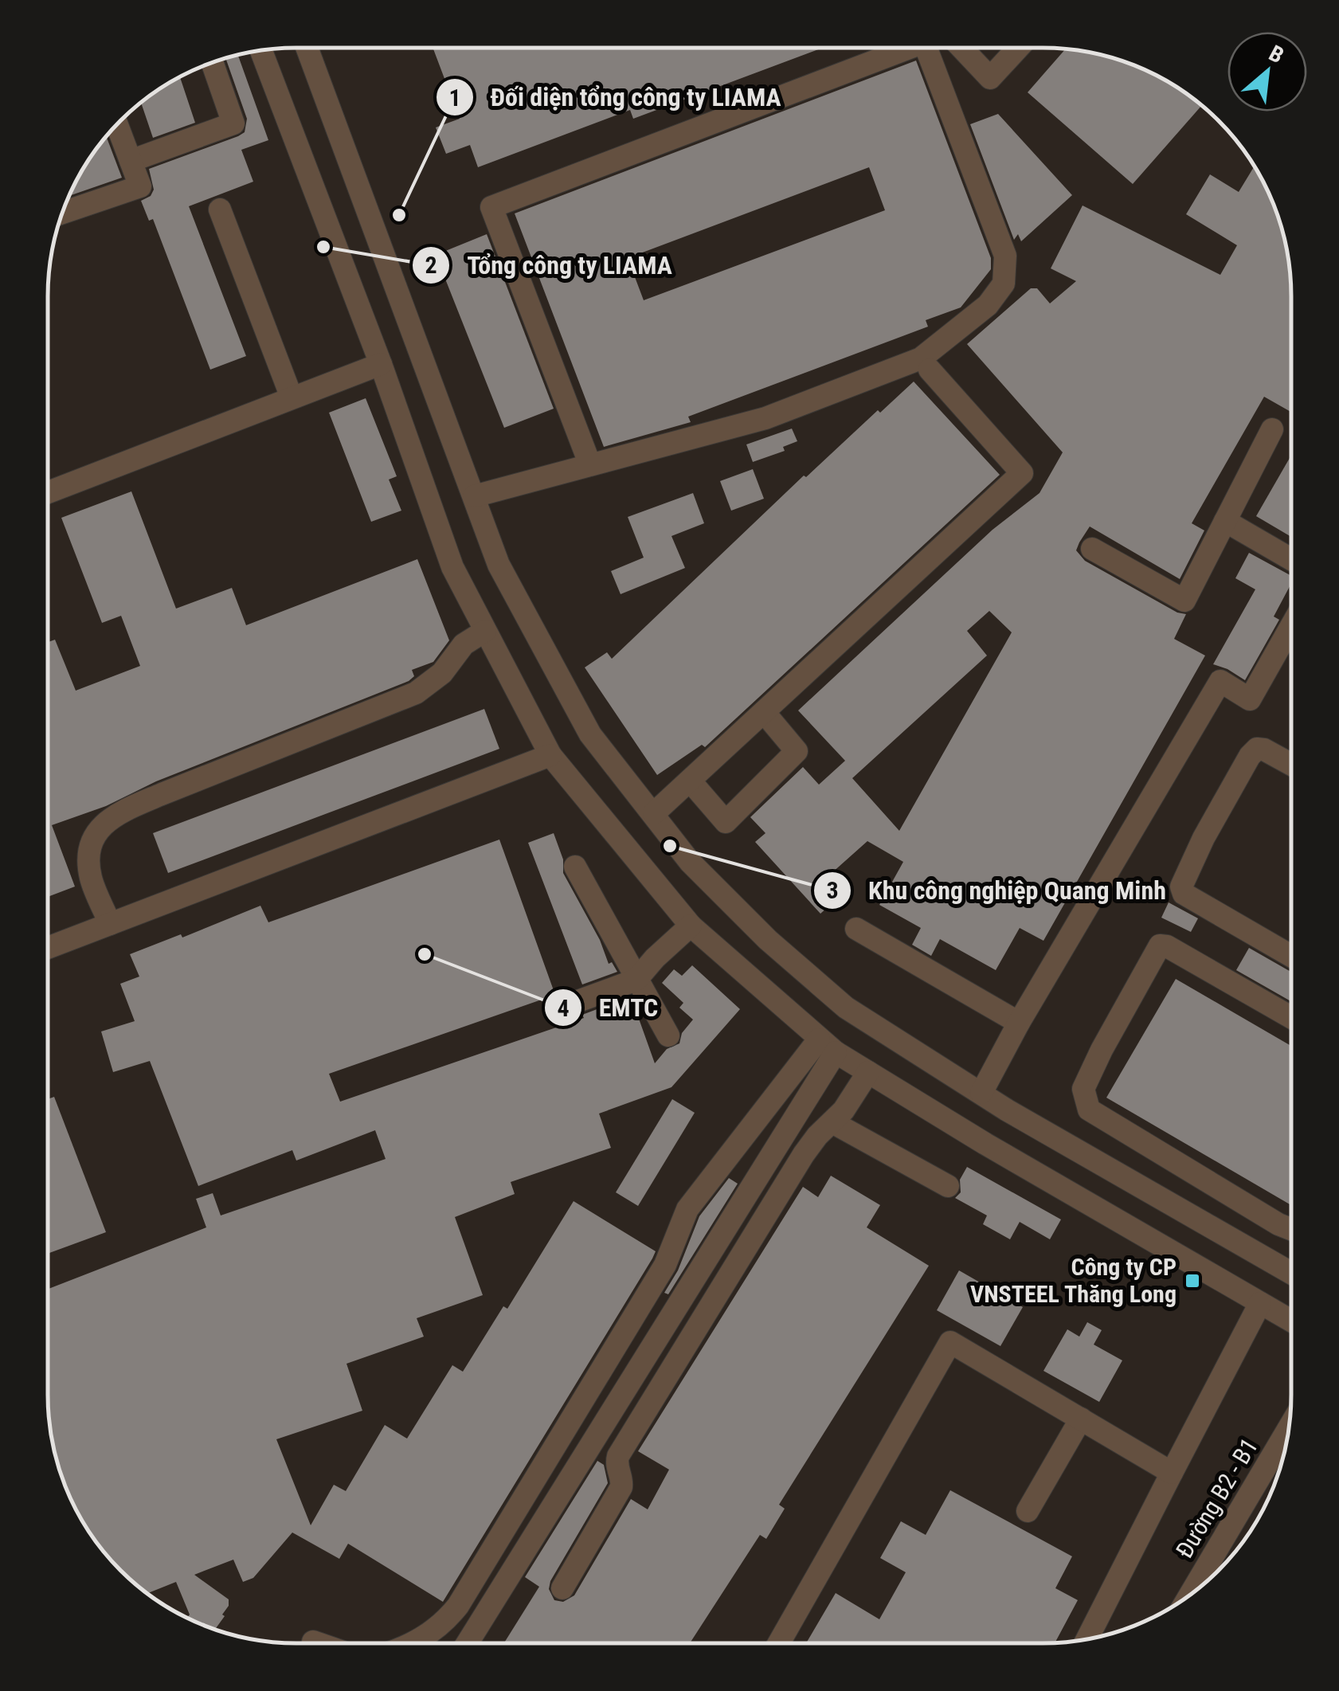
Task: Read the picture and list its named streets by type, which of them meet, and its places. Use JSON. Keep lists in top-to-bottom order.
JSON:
{
  "streets": {
    "street": ["Đường B2 - B1"]
  },
  "places": {
    "other": [
      "Đối diện tổng công ty LIAMA",
      "Tổng công ty LIAMA",
      "Khu công nghiệp Quang Minh",
      "EMTC"
    ],
    "transit": ["Công ty CP VNSTEEL Thăng Long"]
  },
  "north": "top right"
}
